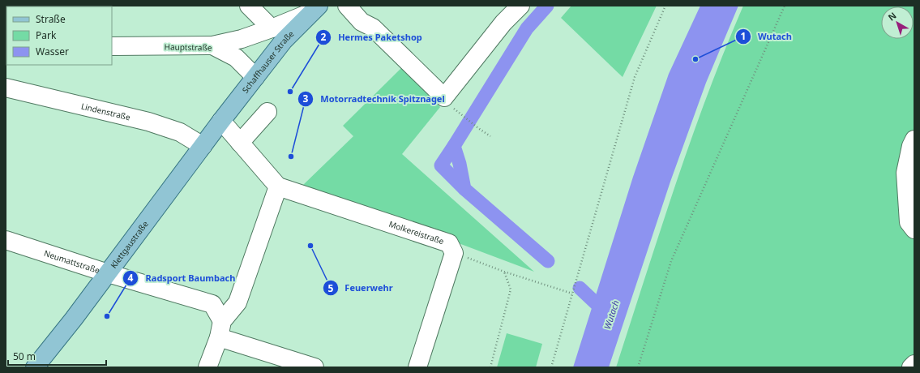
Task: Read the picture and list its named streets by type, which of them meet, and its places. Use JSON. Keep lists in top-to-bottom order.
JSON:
{
  "streets": {
    "main road": ["Schaffhauser Straße", "Klettgaustraße"],
    "street": [
      "Hauptstraße",
      "Lindenstraße",
      "Molkereistraße",
      "Neumattstraße"
    ]
  },
  "crossings": [
    ["Hauptstraße", "Schaffhauser Straße"],
    ["Schaffhauser Straße", "Klettgaustraße"],
    ["Lindenstraße", "Klettgaustraße"],
    ["Klettgaustraße", "Neumattstraße"]
  ],
  "water": ["Wutach"],
  "places": [
    "Wutach",
    "Hermes Paketshop",
    "Motorradtechnik Spitznagel",
    "Feuerwehr",
    "Radsport Baumbach"
  ],
  "legend": ["Straße", "Park", "Wasser"],
  "scale_bar": "50 m",
  "north": "top left"
}
